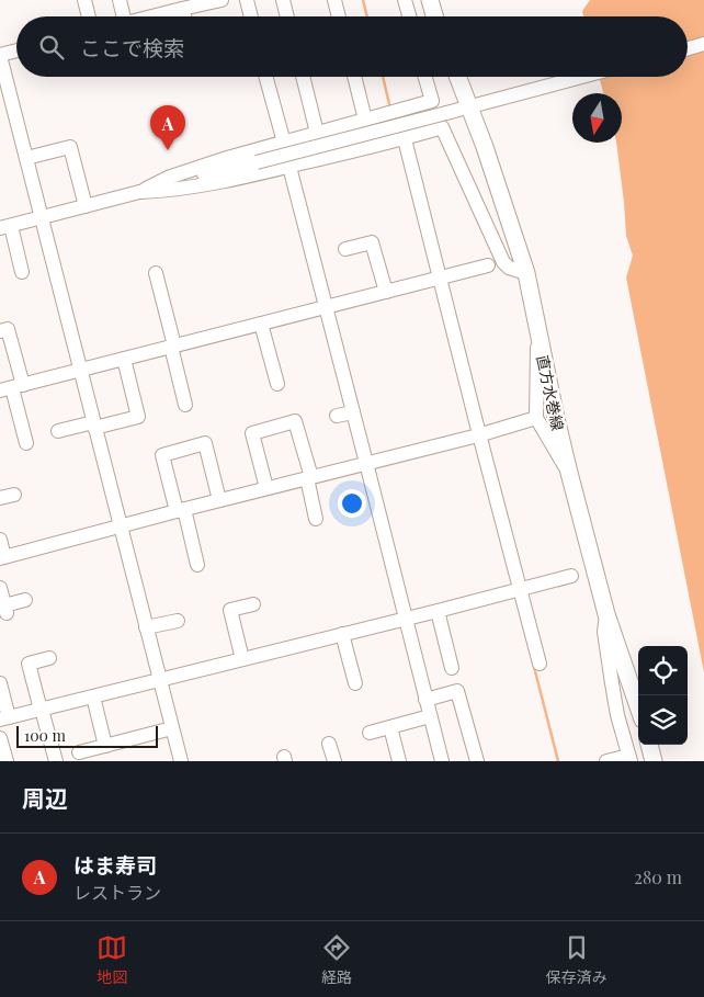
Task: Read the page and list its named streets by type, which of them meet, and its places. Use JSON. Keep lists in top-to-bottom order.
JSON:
{
  "streets": {
    "main road": ["直方水巻線"]
  },
  "scale_bar": "100 m",
  "north": "bottom",
  "page": {
    "search": "ここで検索",
    "pins": "A",
    "scale": "100 m",
    "heading": "周辺",
    "list": [
      {
        "mark": "A",
        "name": "はま寿司",
        "note": "レストラン",
        "value": "280 m"
      }
    ],
    "nav": ["地図", "経路", "保存済み"]
  }
}
